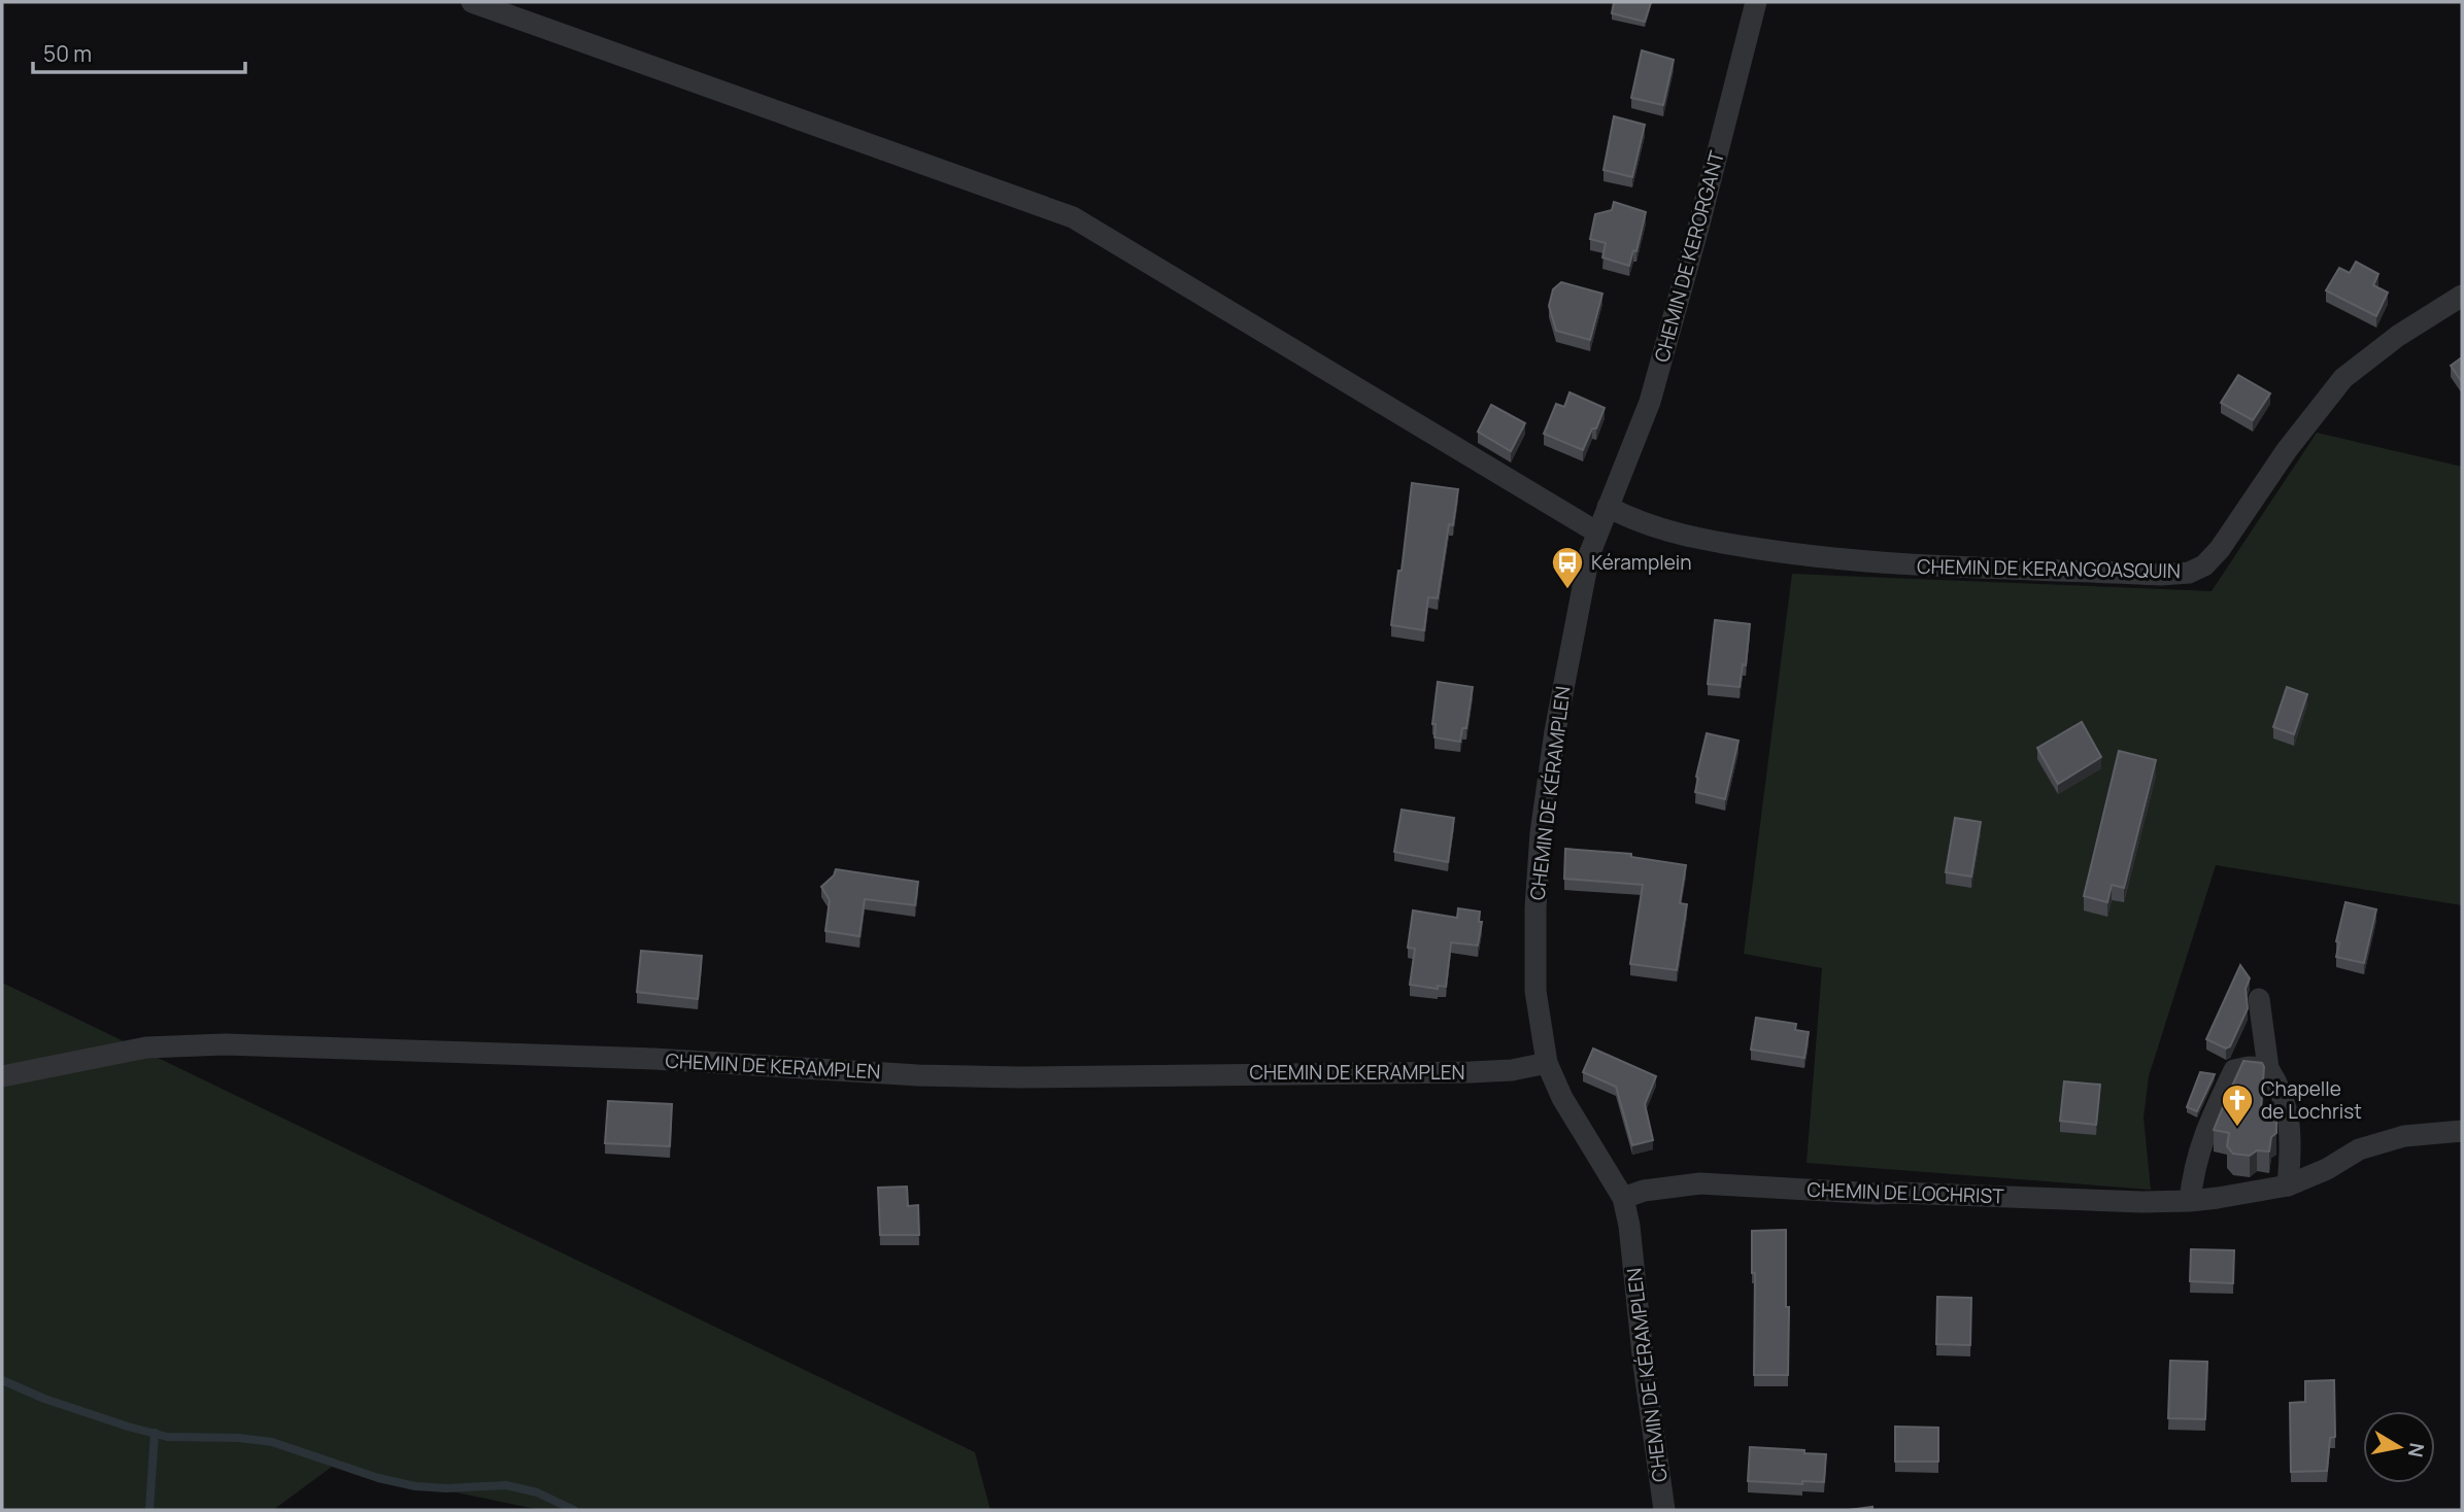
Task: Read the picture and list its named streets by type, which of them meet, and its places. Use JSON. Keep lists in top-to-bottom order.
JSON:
{
  "streets": {
    "street": [
      "CHEMIN DE KERORGANT",
      "CHEMIN DE KERANGOASQUIN",
      "CHEMIN DE KÉRAMPLEN",
      "CHEMIN DE KERAMPLEN",
      "CHEMIN DE LOCHRIST"
    ]
  },
  "crossings": [
    ["CHEMIN DE KERORGANT", "CHEMIN DE KERANGOASQUIN"],
    ["CHEMIN DE KÉRAMPLEN", "CHEMIN DE KERAMPLEN"],
    ["CHEMIN DE KÉRAMPLEN", "CHEMIN DE LOCHRIST"]
  ],
  "places": {
    "bus stop": ["Kéramplein"],
    "church": ["Chapelle de Lochrist"]
  },
  "scale_bar": "50 m",
  "north": "right"
}
